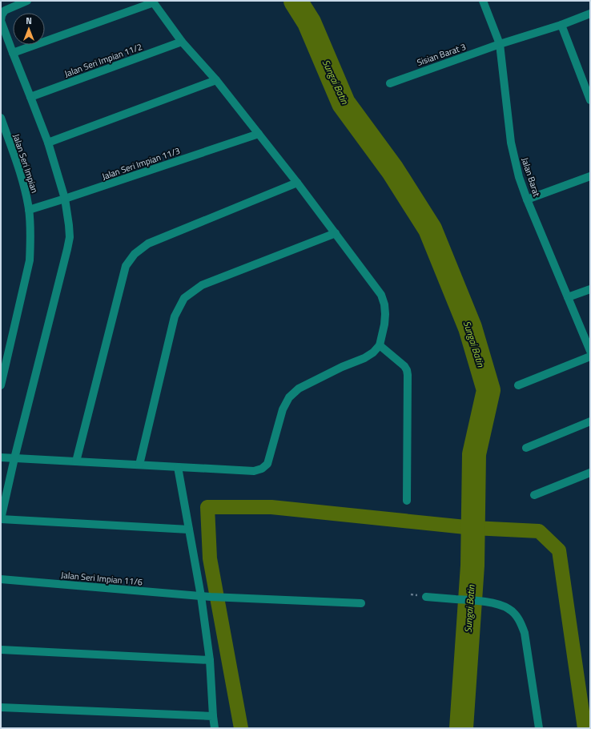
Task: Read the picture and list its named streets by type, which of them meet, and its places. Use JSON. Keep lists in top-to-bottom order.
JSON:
{
  "streets": {
    "street": [
      "Sisian Barat 3",
      "Jalan Seri Impian 11/2",
      "Jalan Seri Impian",
      "Jalan Seri Impian 11/3",
      "Jalan Barat",
      "Jalan Seri Impian 11/6"
    ]
  },
  "crossings": [
    ["Sisian Barat 3", "Jalan Barat"],
    ["Jalan Seri Impian", "Jalan Seri Impian 11/3"]
  ],
  "water": ["Sungai Batin"],
  "north": "top"
}
